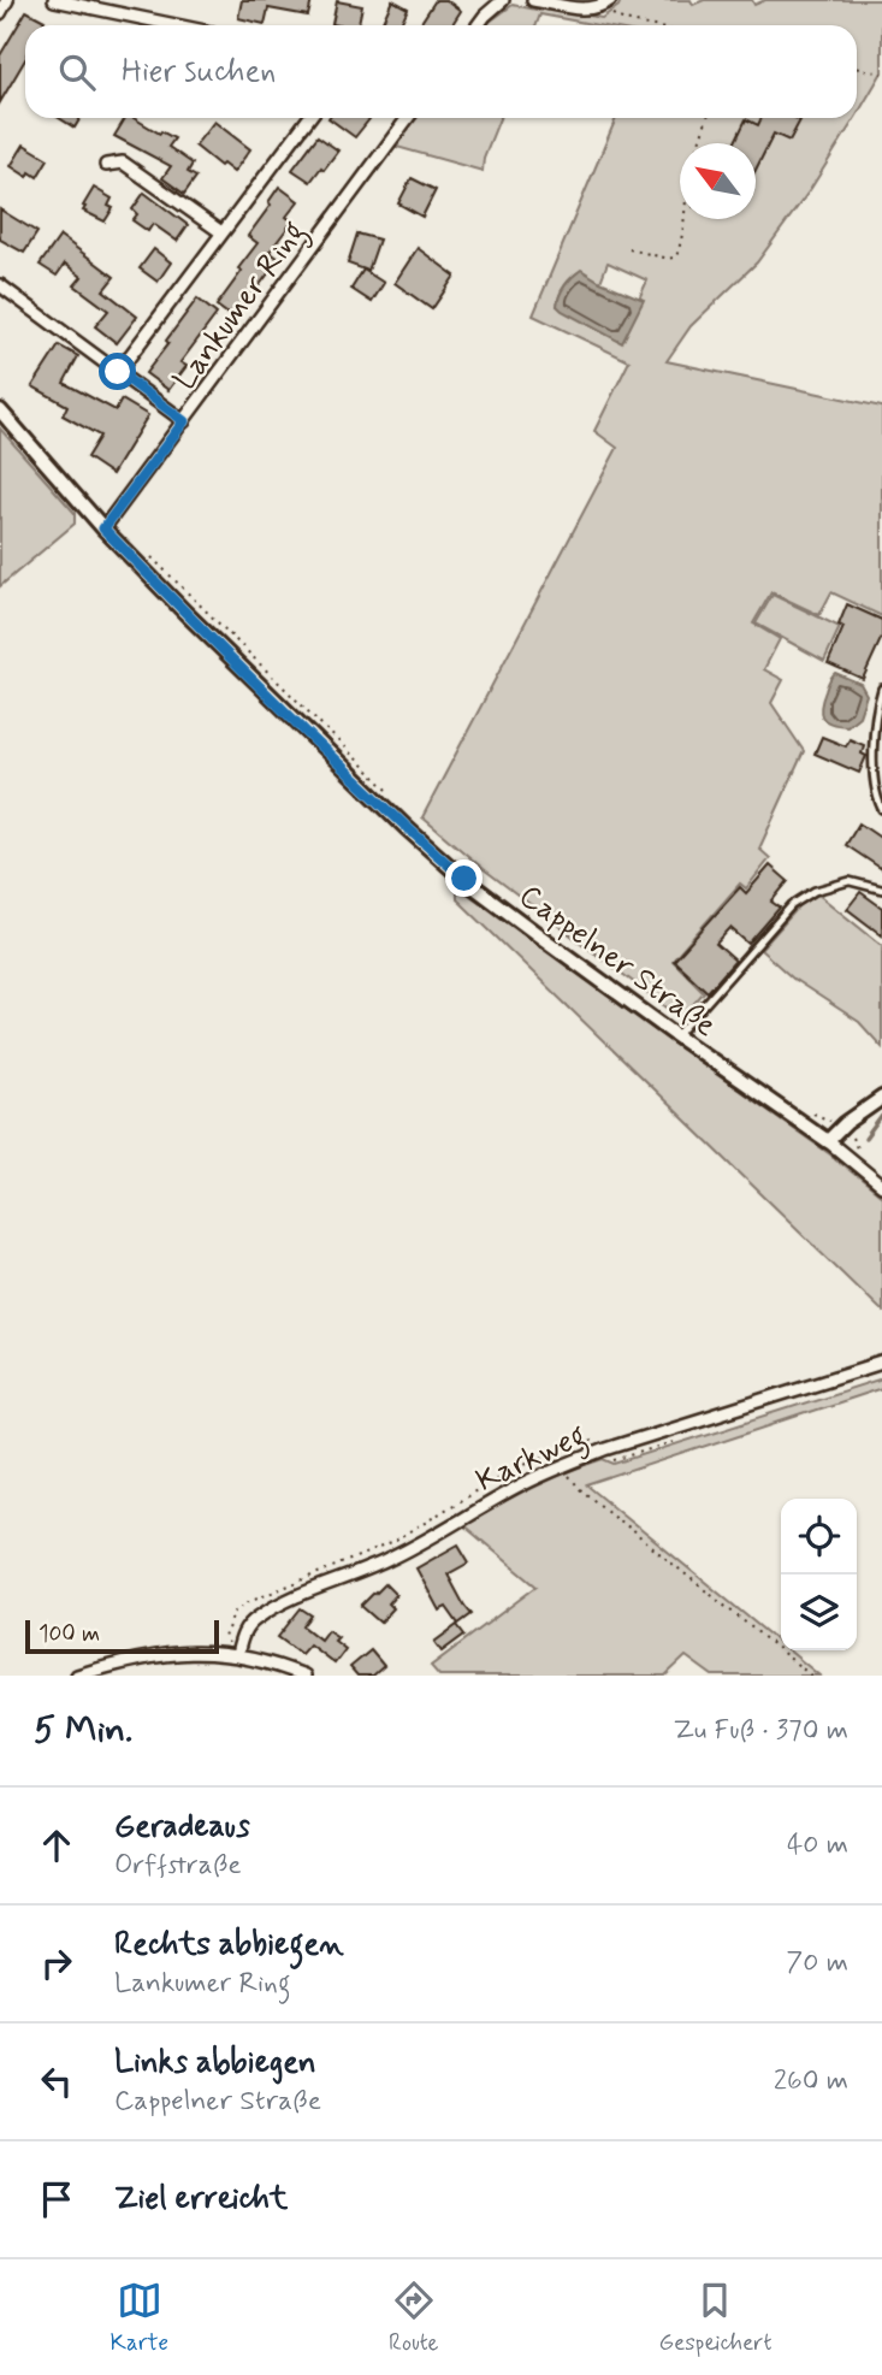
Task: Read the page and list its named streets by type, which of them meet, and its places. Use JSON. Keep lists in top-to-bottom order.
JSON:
{
  "streets": {
    "street": ["Lankumer Ring", "Cappelner Straße", "Karkweg"]
  },
  "crossings": [
    ["Lankumer Ring", "Cappelner Straße"]
  ],
  "scale_bar": "100 m",
  "north": "top left",
  "page": {
    "search": "Hier suchen",
    "scale": "100 m",
    "heading": ["5 Min.", "Zu Fuß · 370 m"],
    "list": [
      ["Geradeaus", "Orffstraße", "40 m"],
      ["Rechts abbiegen", "Lankumer Ring", "70 m"],
      ["Links abbiegen", "Cappelner Straße", "260 m"],
      "Ziel erreicht"
    ],
    "nav": ["Karte", "Route", "Gespeichert"]
  }
}
